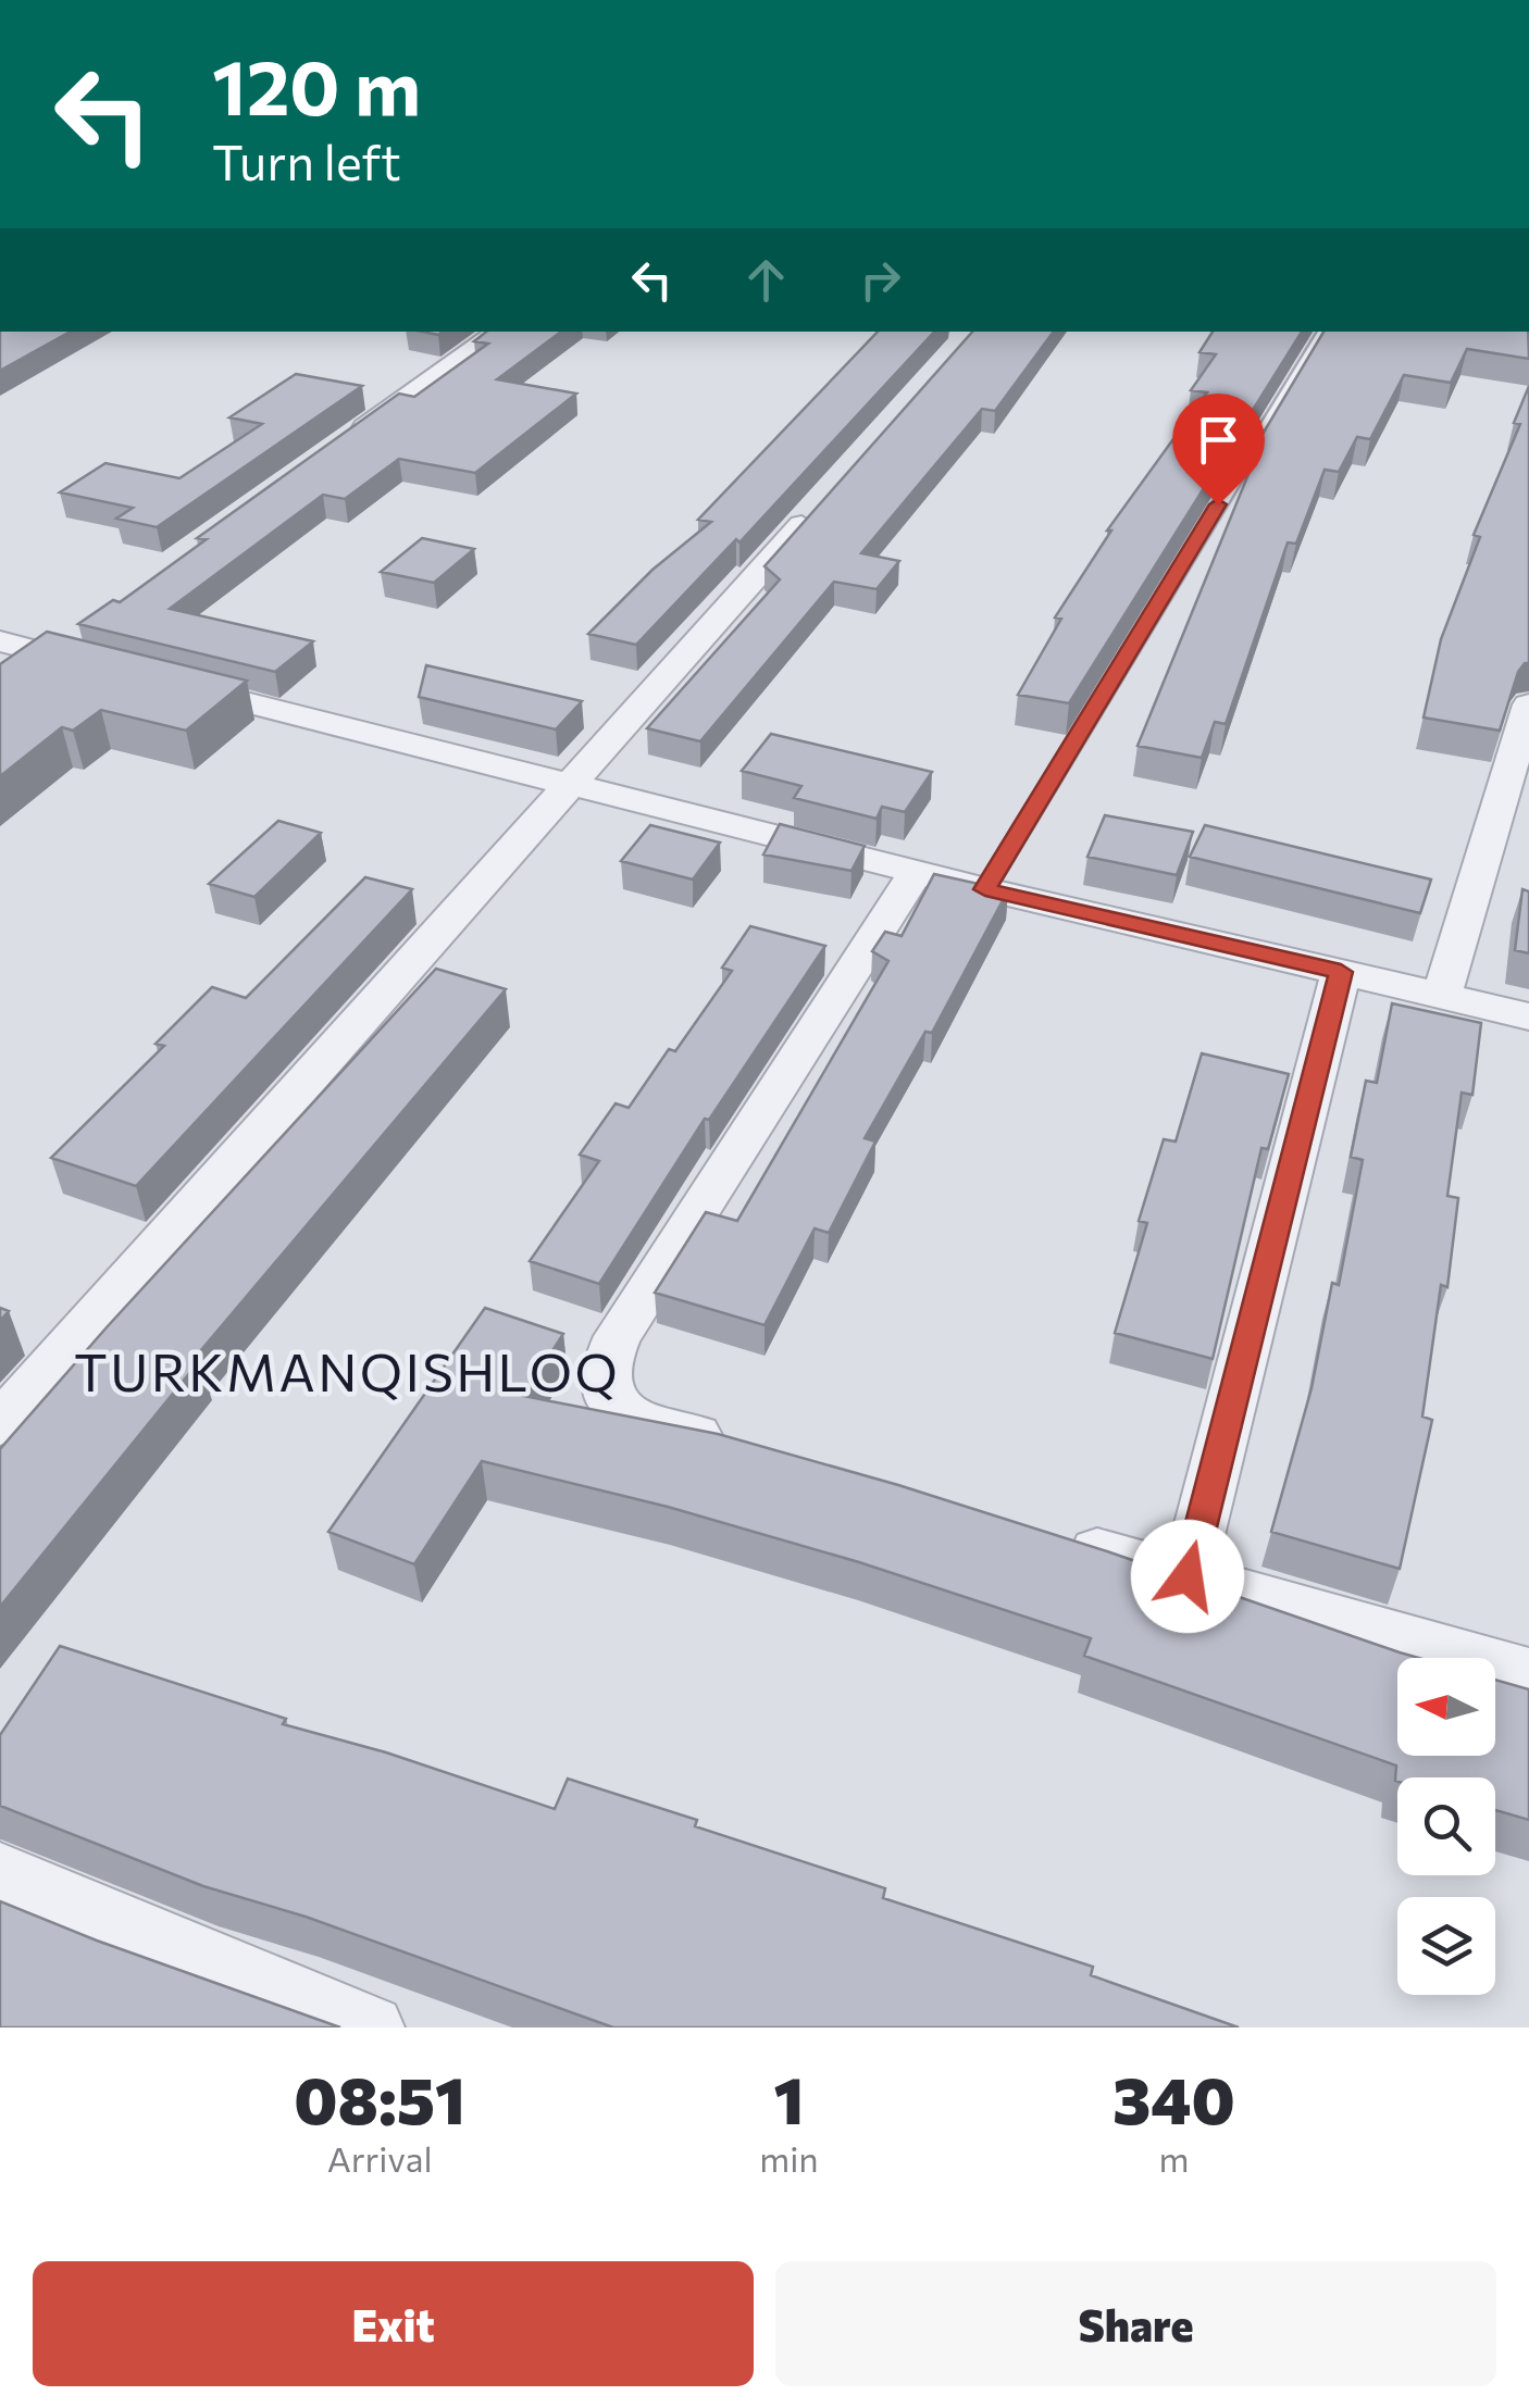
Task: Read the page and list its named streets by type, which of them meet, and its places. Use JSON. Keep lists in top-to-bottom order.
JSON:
{
  "districts": ["TURKMANQISHLOQ"],
  "north": "left",
  "page": {
    "turn": ["120 m", "Turn left"],
    "eta": [
      "08:51",
      "Arrival",
      "1",
      "min",
      "340",
      "m"
    ],
    "buttons": ["Exit", "Share"]
  }
}
